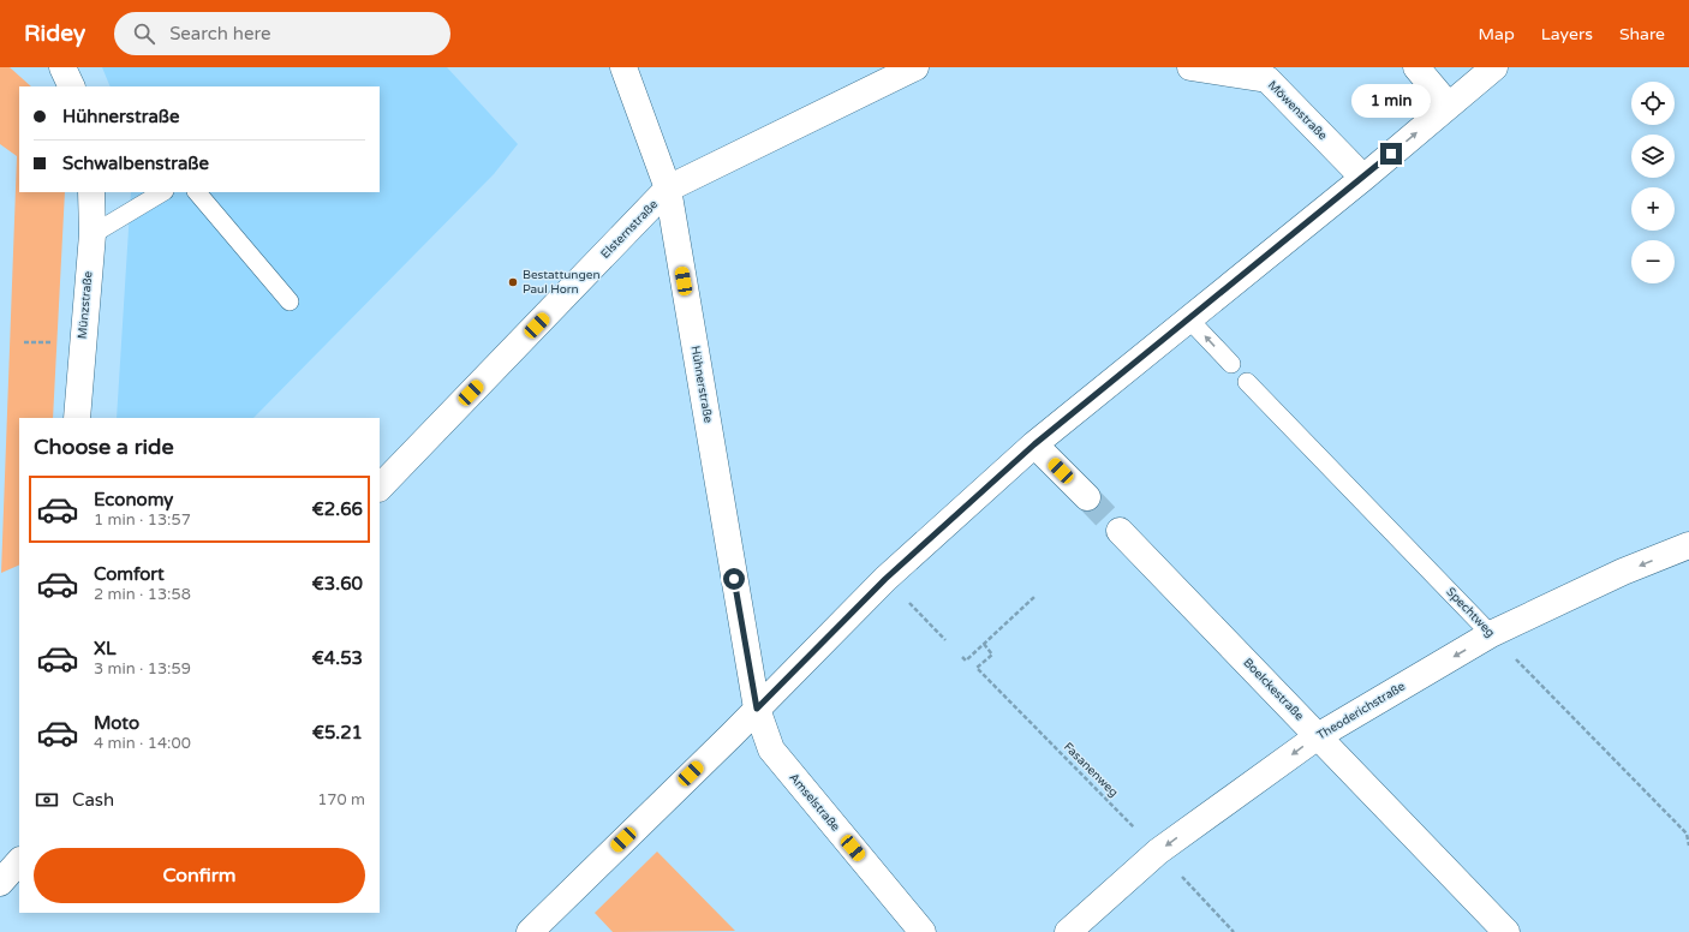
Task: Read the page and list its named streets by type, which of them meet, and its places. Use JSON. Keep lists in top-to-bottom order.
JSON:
{
  "streets": {
    "street": [
      "Möwenstraße",
      "Elsternstraße",
      "Münzstraße",
      "Hühnerstraße",
      "Boelckestraße",
      "Theoderichstraße",
      "Amselstraße"
    ],
    "lane": ["Spechtweg"],
    "path": ["Fasanenweg"]
  },
  "crossings": [
    ["Elsternstraße", "Hühnerstraße"],
    ["Hühnerstraße", "Amselstraße"],
    ["Spechtweg", "Theoderichstraße"],
    ["Boelckestraße", "Theoderichstraße"],
    ["Theoderichstraße", "Fasanenweg"]
  ],
  "one_way": ["Theoderichstraße"],
  "places": ["Bestattungen Paul Horn"],
  "page": {
    "header": "Ridey",
    "search": "Search here",
    "nav": ["Map", "Layers", "Share"],
    "map_buttons": ["+", "−"],
    "bubble": "1 min",
    "banner": ["Hühnerstraße", "Schwalbenstraße"],
    "heading": "Choose a ride",
    "list": [
      {
        "name": "Economy",
        "note": "1 min · 13:57",
        "value": "€2.66"
      },
      {
        "name": "Comfort",
        "note": "2 min · 13:58",
        "value": "€3.60"
      },
      {
        "name": "XL",
        "note": "3 min · 13:59",
        "value": "€4.53"
      },
      {
        "name": "Moto",
        "note": "4 min · 14:00",
        "value": "€5.21"
      }
    ],
    "pay": ["Cash", "170 m"],
    "buttons": "Confirm"
  }
}
